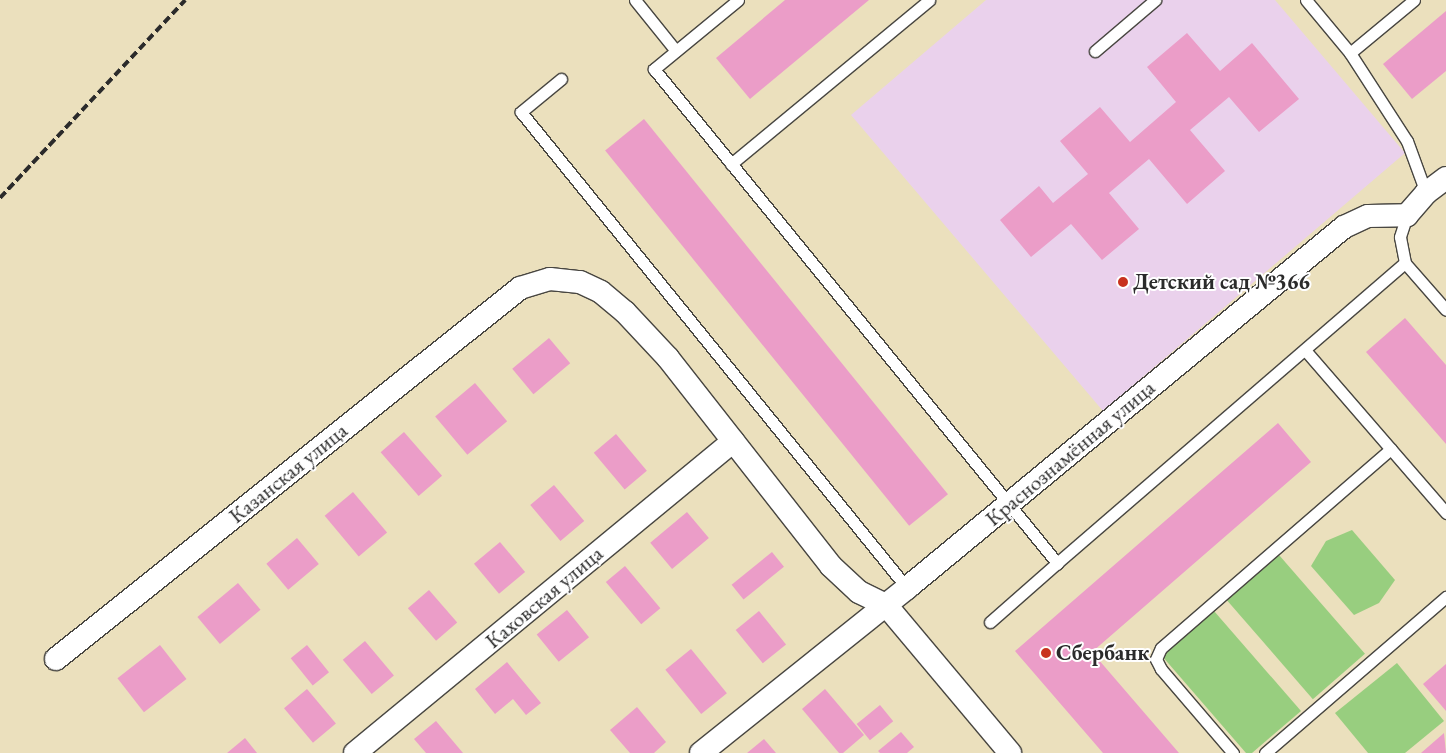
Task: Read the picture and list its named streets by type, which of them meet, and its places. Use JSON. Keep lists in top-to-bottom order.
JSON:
{
  "streets": {
    "street": ["Краснознамённая улица", "Казанская улица", "Каховская улица"]
  },
  "crossings": [
    ["Казанская улица", "Каховская улица"]
  ],
  "places": ["Детский сад №366", "Сбербанк"]
}
